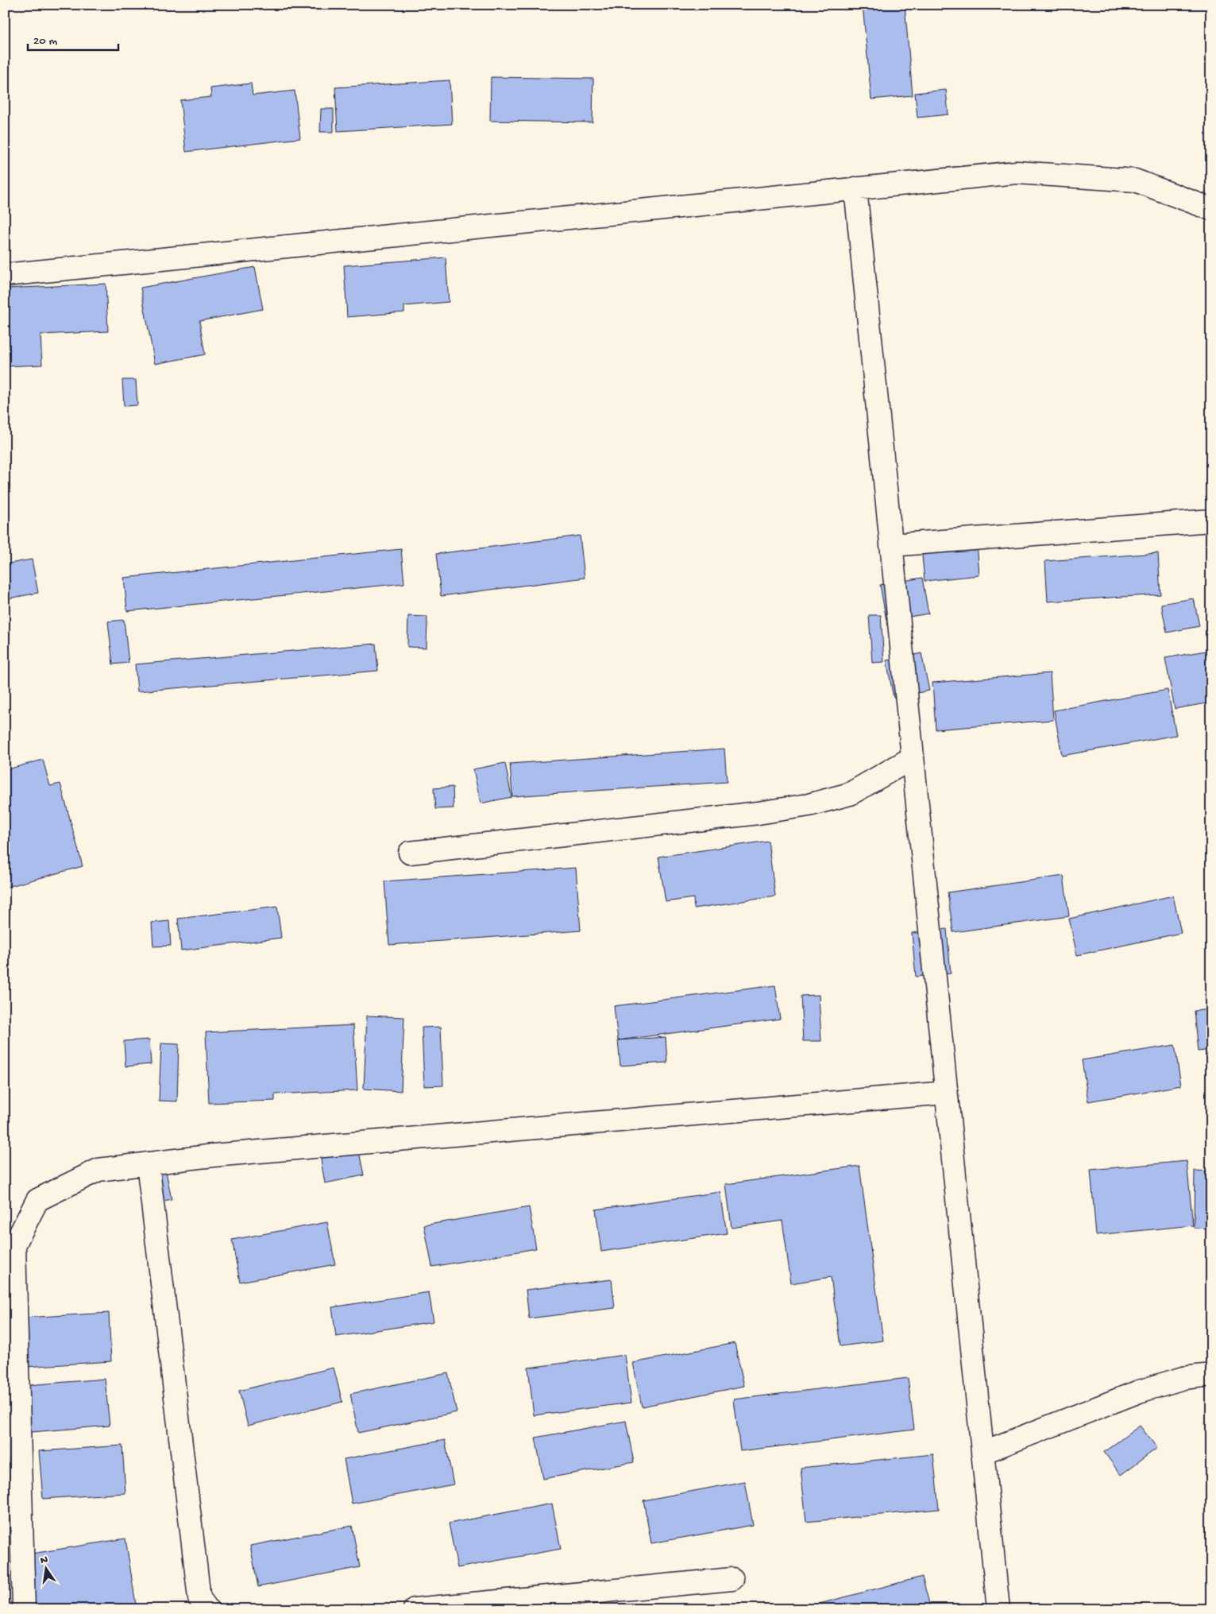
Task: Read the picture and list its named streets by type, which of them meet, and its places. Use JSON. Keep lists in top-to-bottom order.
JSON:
{
  "scale_bar": "20 m",
  "north": "top"
}
